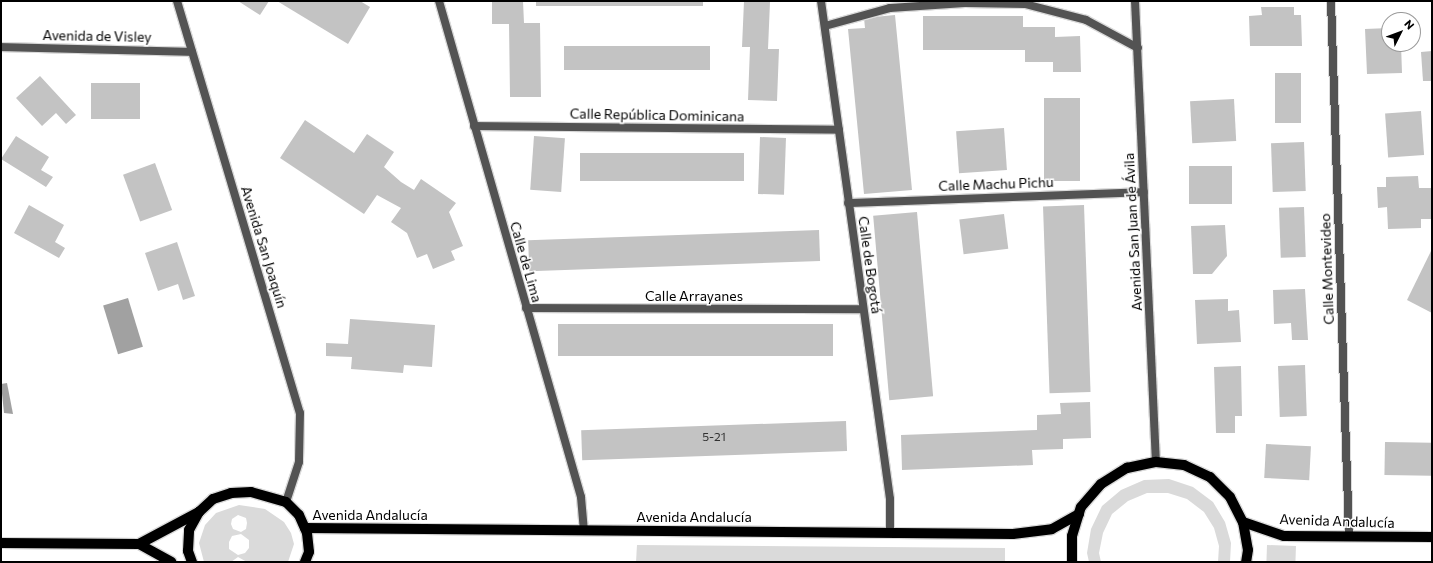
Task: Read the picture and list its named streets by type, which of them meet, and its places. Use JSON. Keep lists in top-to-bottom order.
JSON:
{
  "streets": {
    "main road": ["Avenida Andalucía"],
    "street": [
      "Avenida de Visley",
      "Calle República Dominicana",
      "Calle Machu Pichu",
      "Avenida San Juan de Ávila",
      "Avenida San Joaquín",
      "Calle de Lima",
      "Calle de Bogotá",
      "Calle Montevideo",
      "Calle Arrayanes"
    ]
  },
  "crossings": [
    ["Avenida de Visley", "Avenida San Joaquín"],
    ["Calle República Dominicana", "Calle de Lima"],
    ["Calle República Dominicana", "Calle de Bogotá"],
    ["Calle Machu Pichu", "Avenida San Juan de Ávila"],
    ["Calle Machu Pichu", "Calle de Bogotá"],
    ["Calle de Lima", "Calle Arrayanes"],
    ["Calle de Lima", "Avenida Andalucía"],
    ["Calle de Bogotá", "Calle Arrayanes"],
    ["Calle de Bogotá", "Avenida Andalucía"],
    ["Calle Montevideo", "Avenida Andalucía"]
  ],
  "house_numbers": ["5-21"],
  "north": "top right"
}
